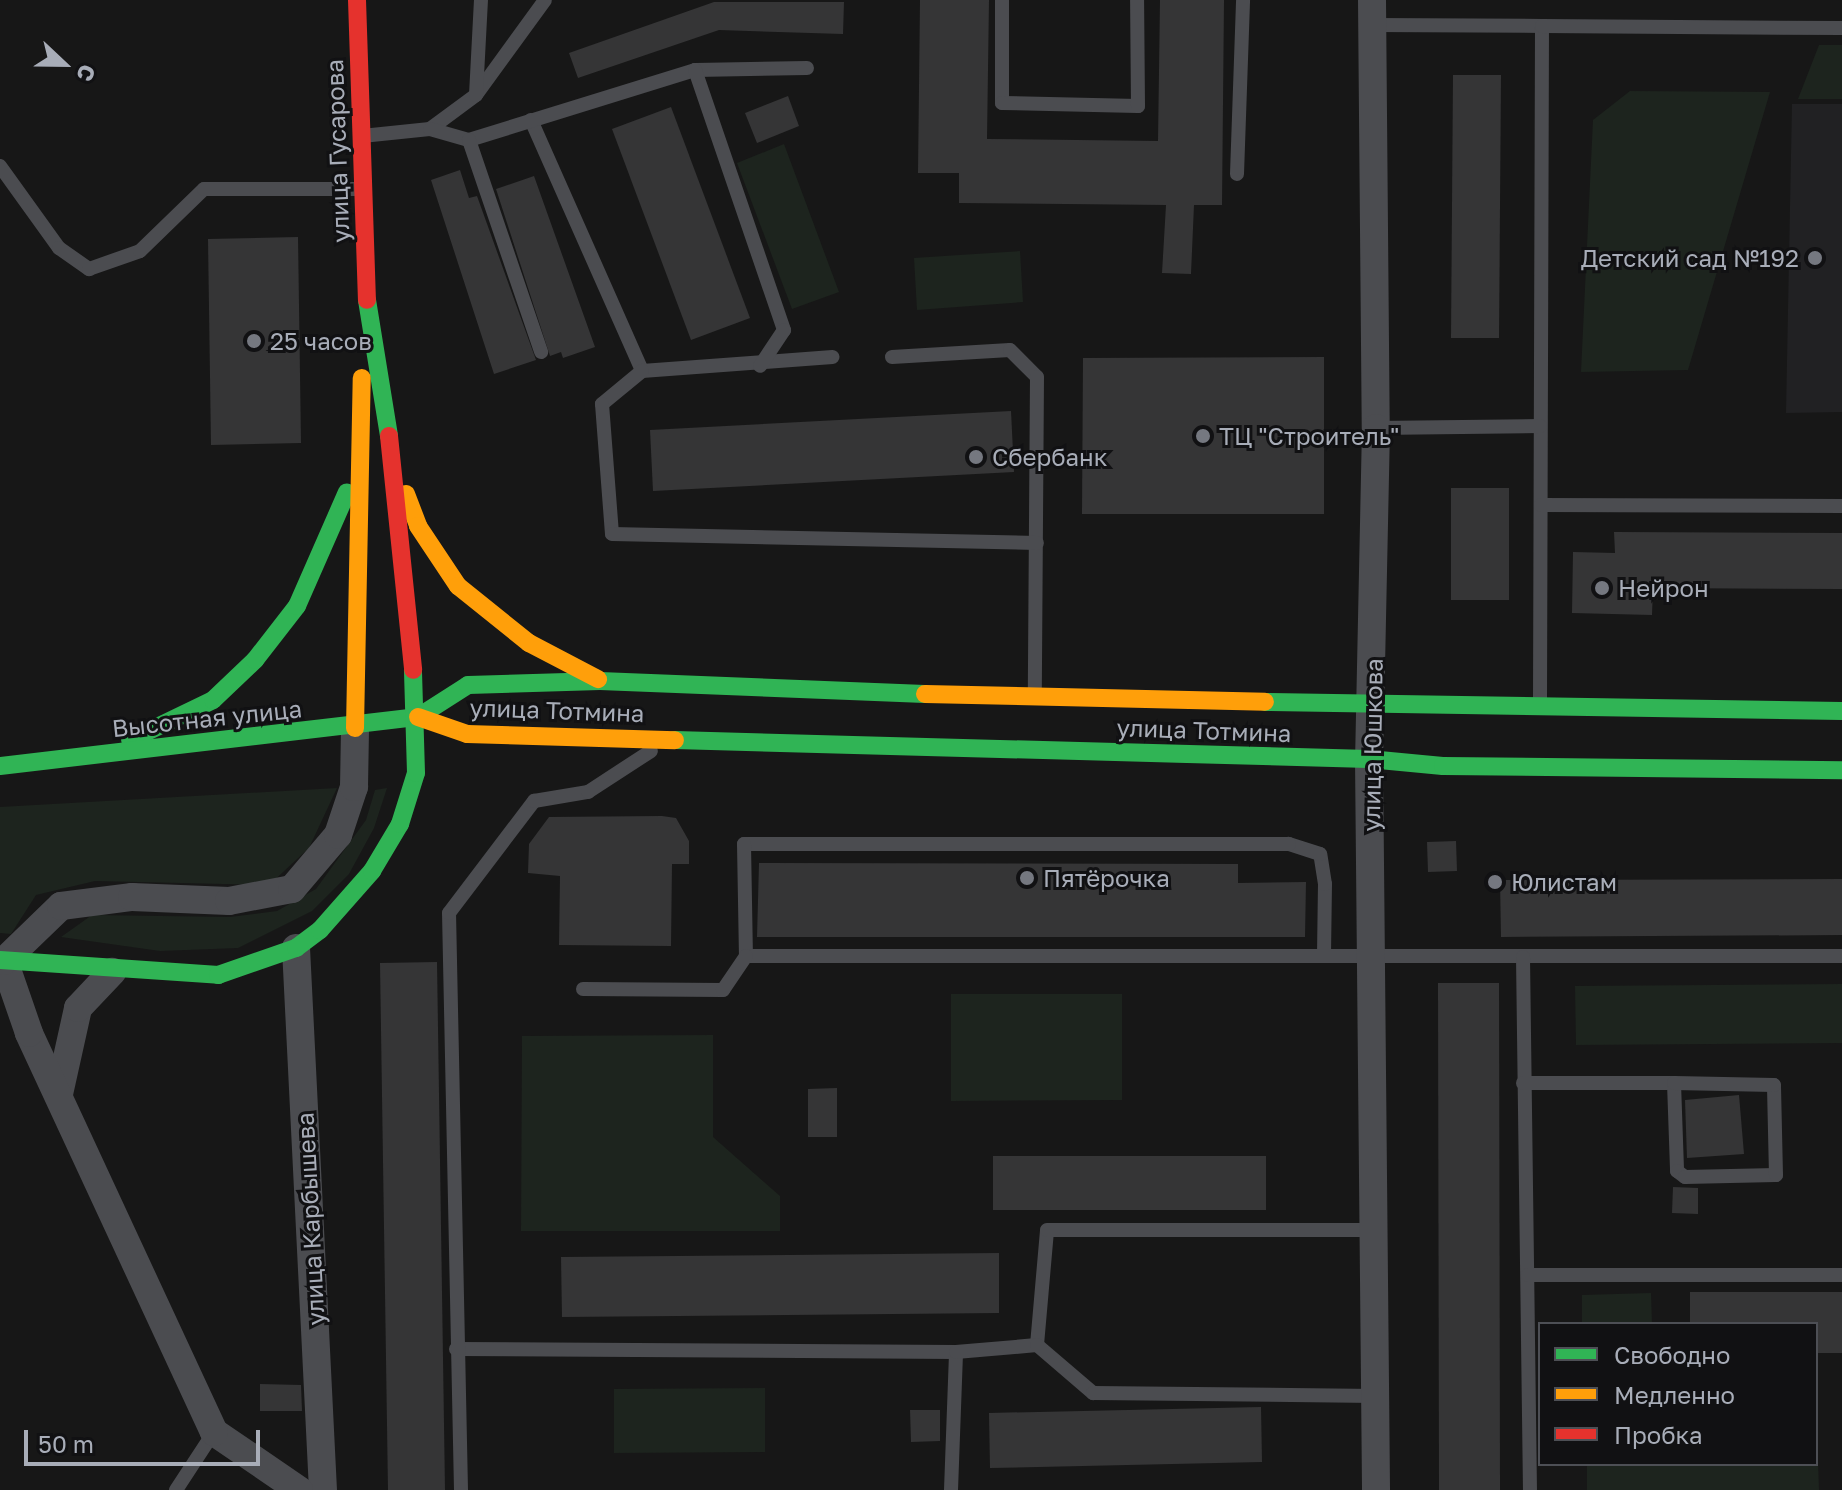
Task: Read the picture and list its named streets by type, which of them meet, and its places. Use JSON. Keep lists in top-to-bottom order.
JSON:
{
  "streets": {
    "main road": ["улица Гусарова", "улица Тотмина", "Высотная улица"],
    "street": ["улица Юшкова", "улица Карбышева"]
  },
  "crossings": [
    ["улица Тотмина", "Высотная улица"],
    ["улица Тотмина", "улица Юшкова"]
  ],
  "places": [
    "Детский сад №192",
    "25 часов",
    "ТЦ \"Строитель\"",
    "Сбербанк",
    "Нейрон",
    "Пятёрочка",
    "Юлистам"
  ],
  "legend": ["Свободно", "Медленно", "Пробка"],
  "scale_bar": "50 m",
  "north": "right"
}
